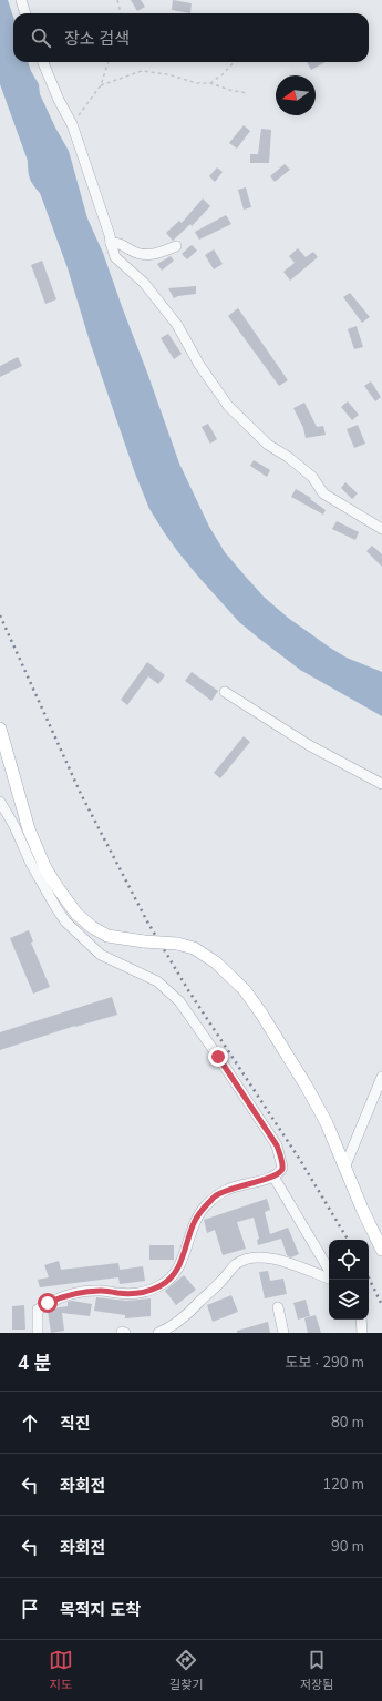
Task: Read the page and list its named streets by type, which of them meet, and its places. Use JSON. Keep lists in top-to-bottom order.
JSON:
{
  "north": "left",
  "page": {
    "search": "장소 검색",
    "heading": ["4 분", "도보 · 290 m"],
    "list": [
      ["직진", "80 m"],
      ["좌회전", "120 m"],
      ["좌회전", "90 m"],
      "목적지 도착"
    ],
    "nav": ["지도", "길찾기", "저장됨"]
  }
}
